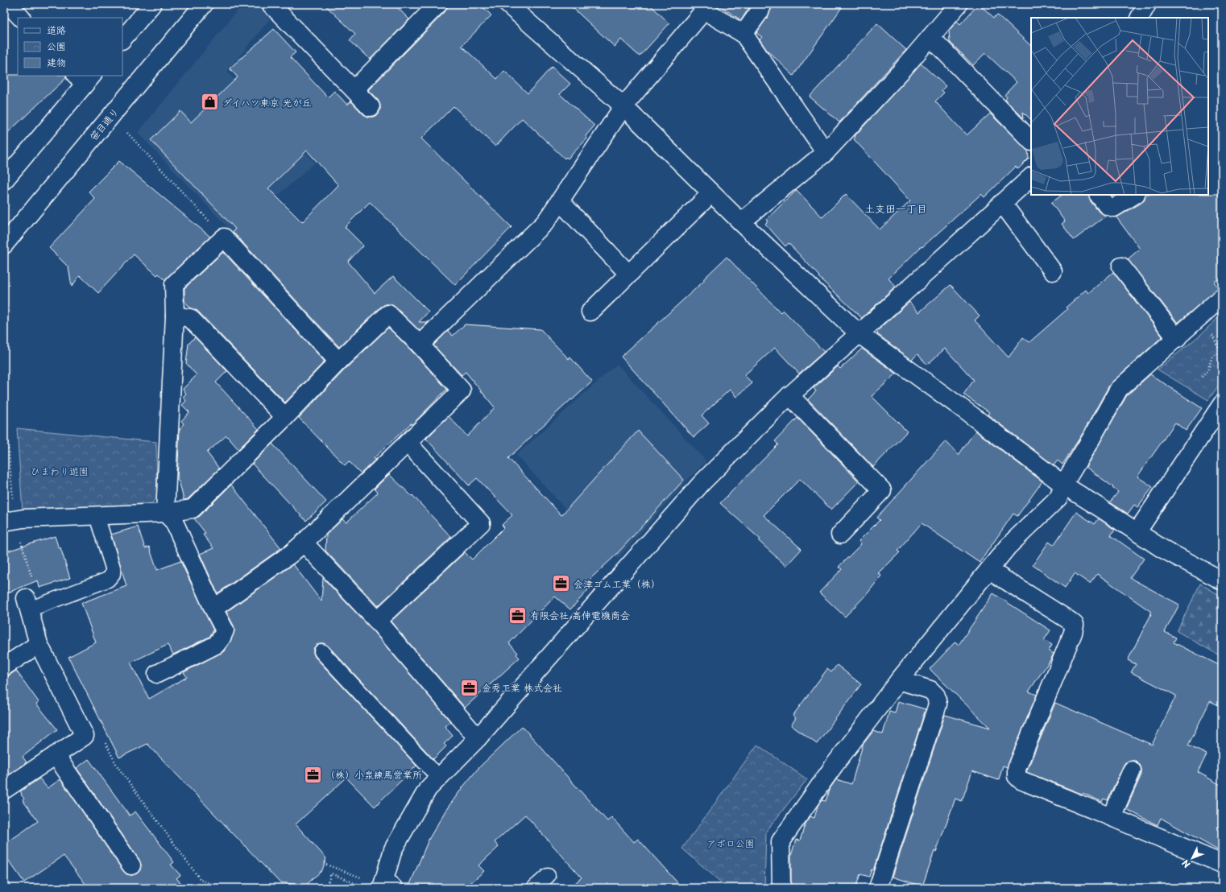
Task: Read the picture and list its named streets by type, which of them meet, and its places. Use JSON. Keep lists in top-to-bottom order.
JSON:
{
  "streets": {
    "street": ["笹目通り"]
  },
  "districts": ["土支田一丁目"],
  "parks": ["ひまわり遊園", "アポロ公園"],
  "places": {
    "shop": ["ダイハツ東京 光が丘"],
    "office": [
      "会津ゴム工業（株）",
      "有限会社 高伸電機商会",
      "金秀工業 株式会社",
      "（株）小泉練馬営業所"
    ]
  },
  "legend": ["道路", "公園", "建物"],
  "north": "bottom left"
}
